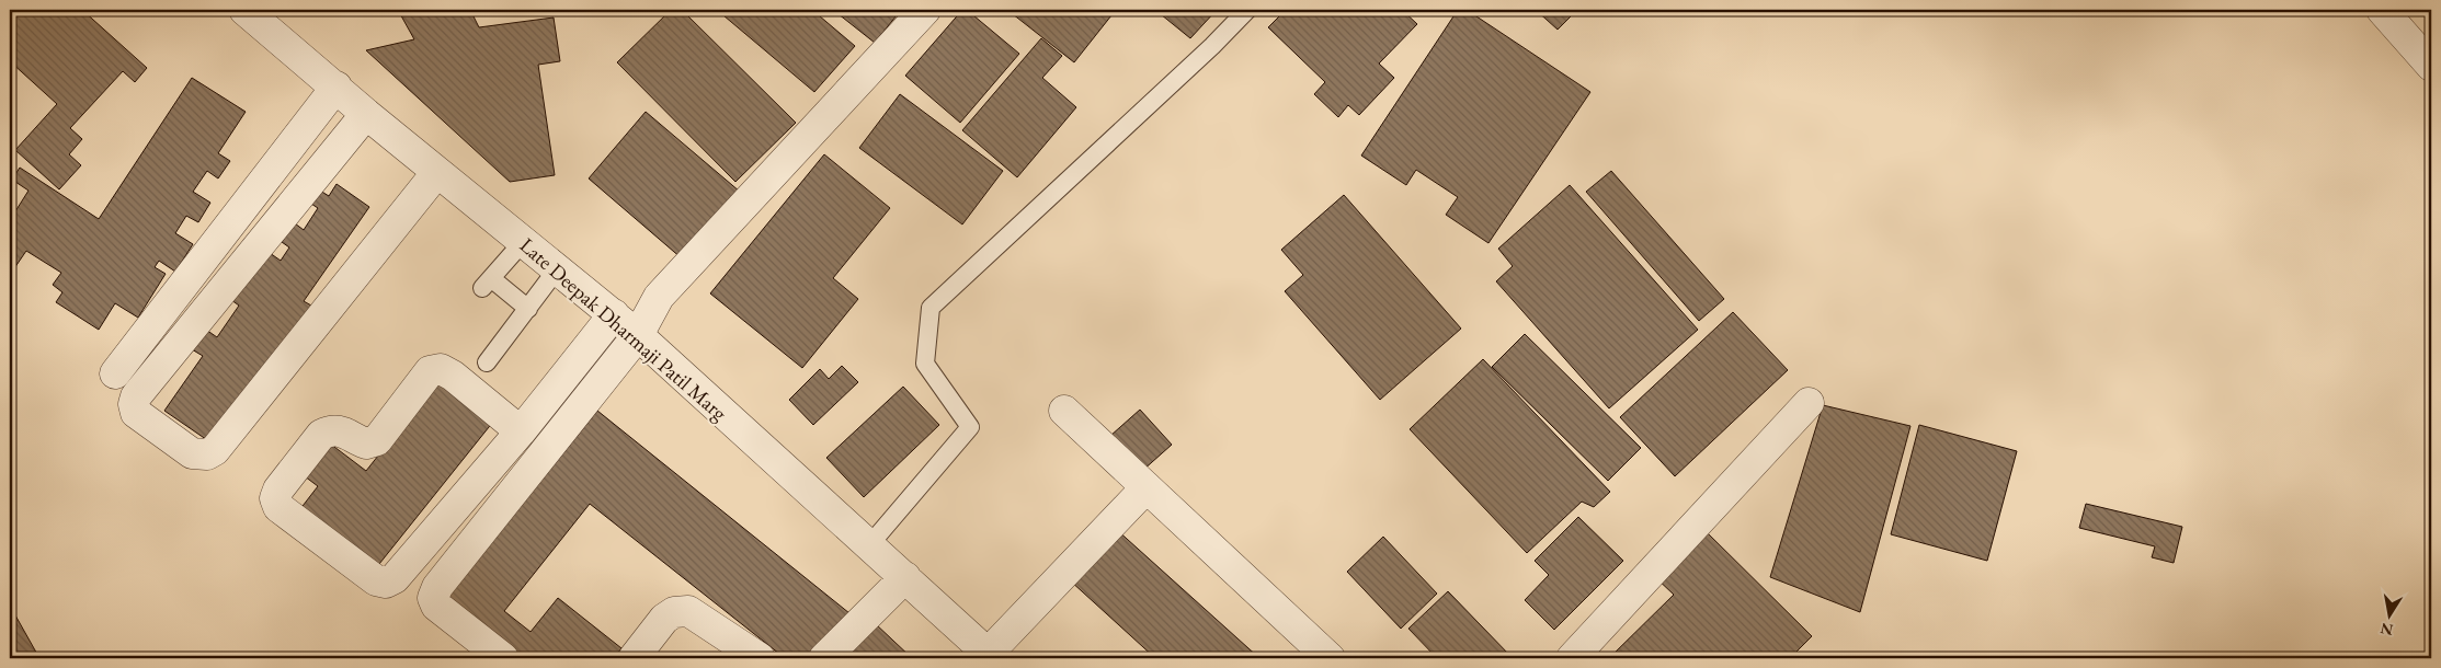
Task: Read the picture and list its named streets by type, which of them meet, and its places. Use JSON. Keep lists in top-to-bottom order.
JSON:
{
  "streets": {
    "street": ["Late Deepak Dharmaji Patil Marg"]
  },
  "north": "bottom"
}
